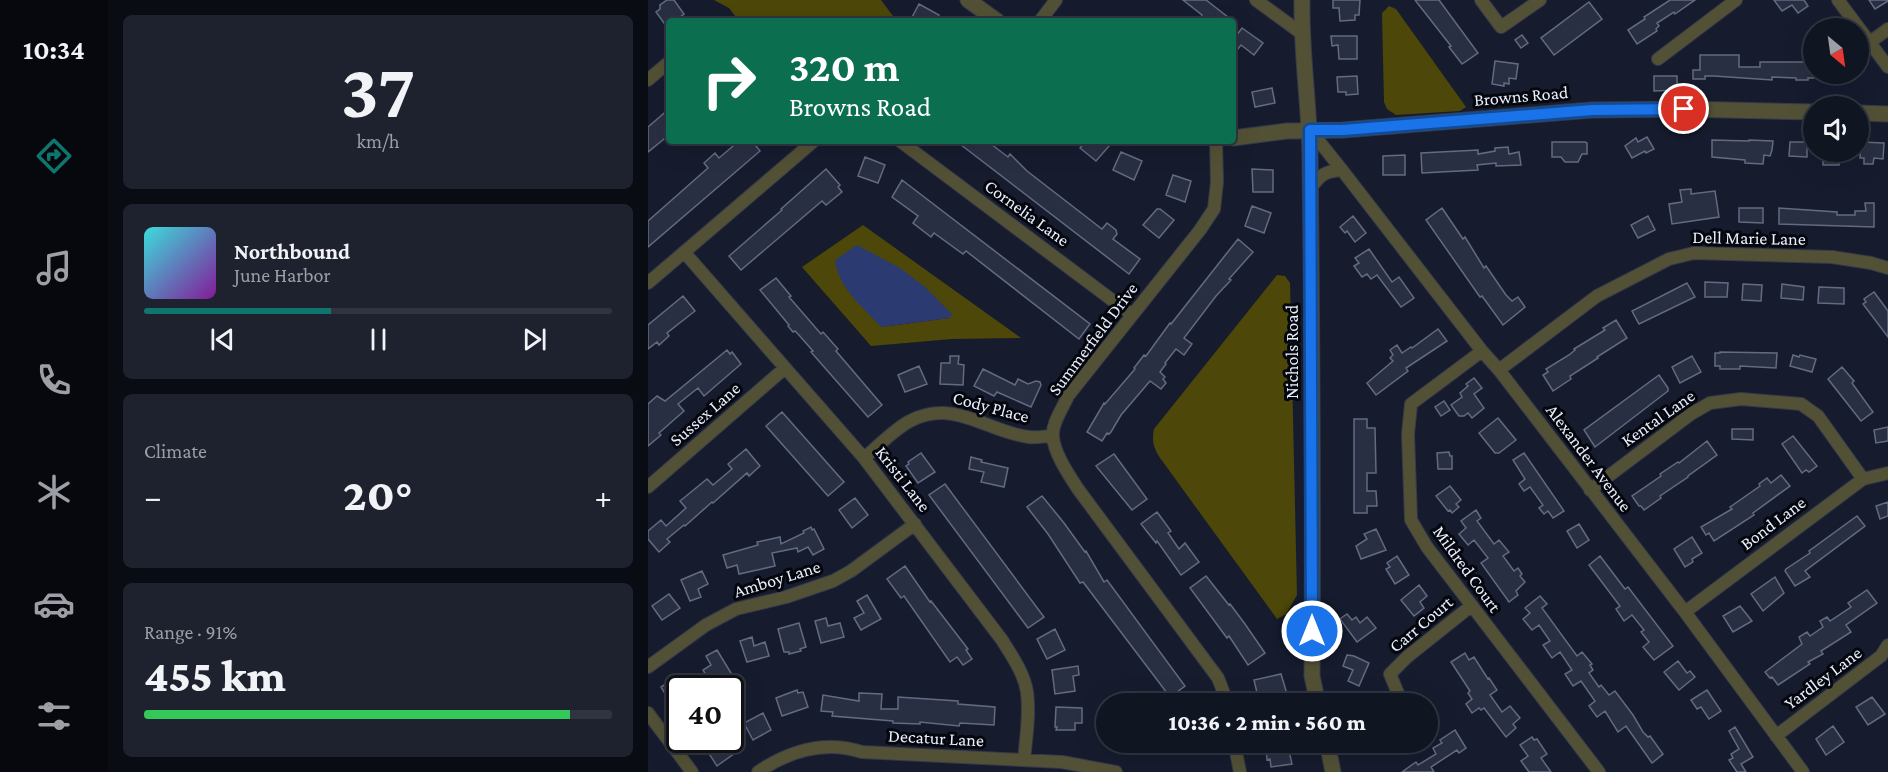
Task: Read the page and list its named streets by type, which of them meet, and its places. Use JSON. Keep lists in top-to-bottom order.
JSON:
{
  "streets": {
    "street": [
      "Browns Road",
      "Cornelia Lane",
      "Dell Marie Lane",
      "Summerfield Drive",
      "Nichols Road",
      "Cody Place",
      "Sussex Lane",
      "Kental Lane",
      "Alexander Avenue",
      "Kristi Lane",
      "Bond Lane",
      "Mildred Court",
      "Amboy Lane",
      "Carr Court",
      "Yardley Lane",
      "Decatur Lane"
    ]
  },
  "crossings": [
    ["Browns Road", "Nichols Road"],
    ["Browns Road", "Alexander Avenue"],
    ["Cornelia Lane", "Summerfield Drive"],
    ["Dell Marie Lane", "Alexander Avenue"],
    ["Summerfield Drive", "Cody Place"],
    ["Nichols Road", "Alexander Avenue"],
    ["Cody Place", "Kristi Lane"],
    ["Sussex Lane", "Kristi Lane"],
    ["Kental Lane", "Alexander Avenue"],
    ["Kental Lane", "Bond Lane"],
    ["Alexander Avenue", "Bond Lane"],
    ["Alexander Avenue", "Mildred Court"],
    ["Alexander Avenue", "Yardley Lane"],
    ["Kristi Lane", "Amboy Lane"],
    ["Kristi Lane", "Decatur Lane"],
    ["Mildred Court", "Carr Court"]
  ],
  "north": "bottom right",
  "page": {
    "tabs": "10:34",
    "tile": [
      ["37", "km/h"],
      "Climate",
      ["Range · 91%", "455 km"]
    ],
    "turn": ["320 m", "Browns Road"],
    "song": ["Northbound", "June Harbor"],
    "heat": ["−", "20°", "+"],
    "limit": "40",
    "trip": "10:36 · 2 min · 560 m"
  }
}
